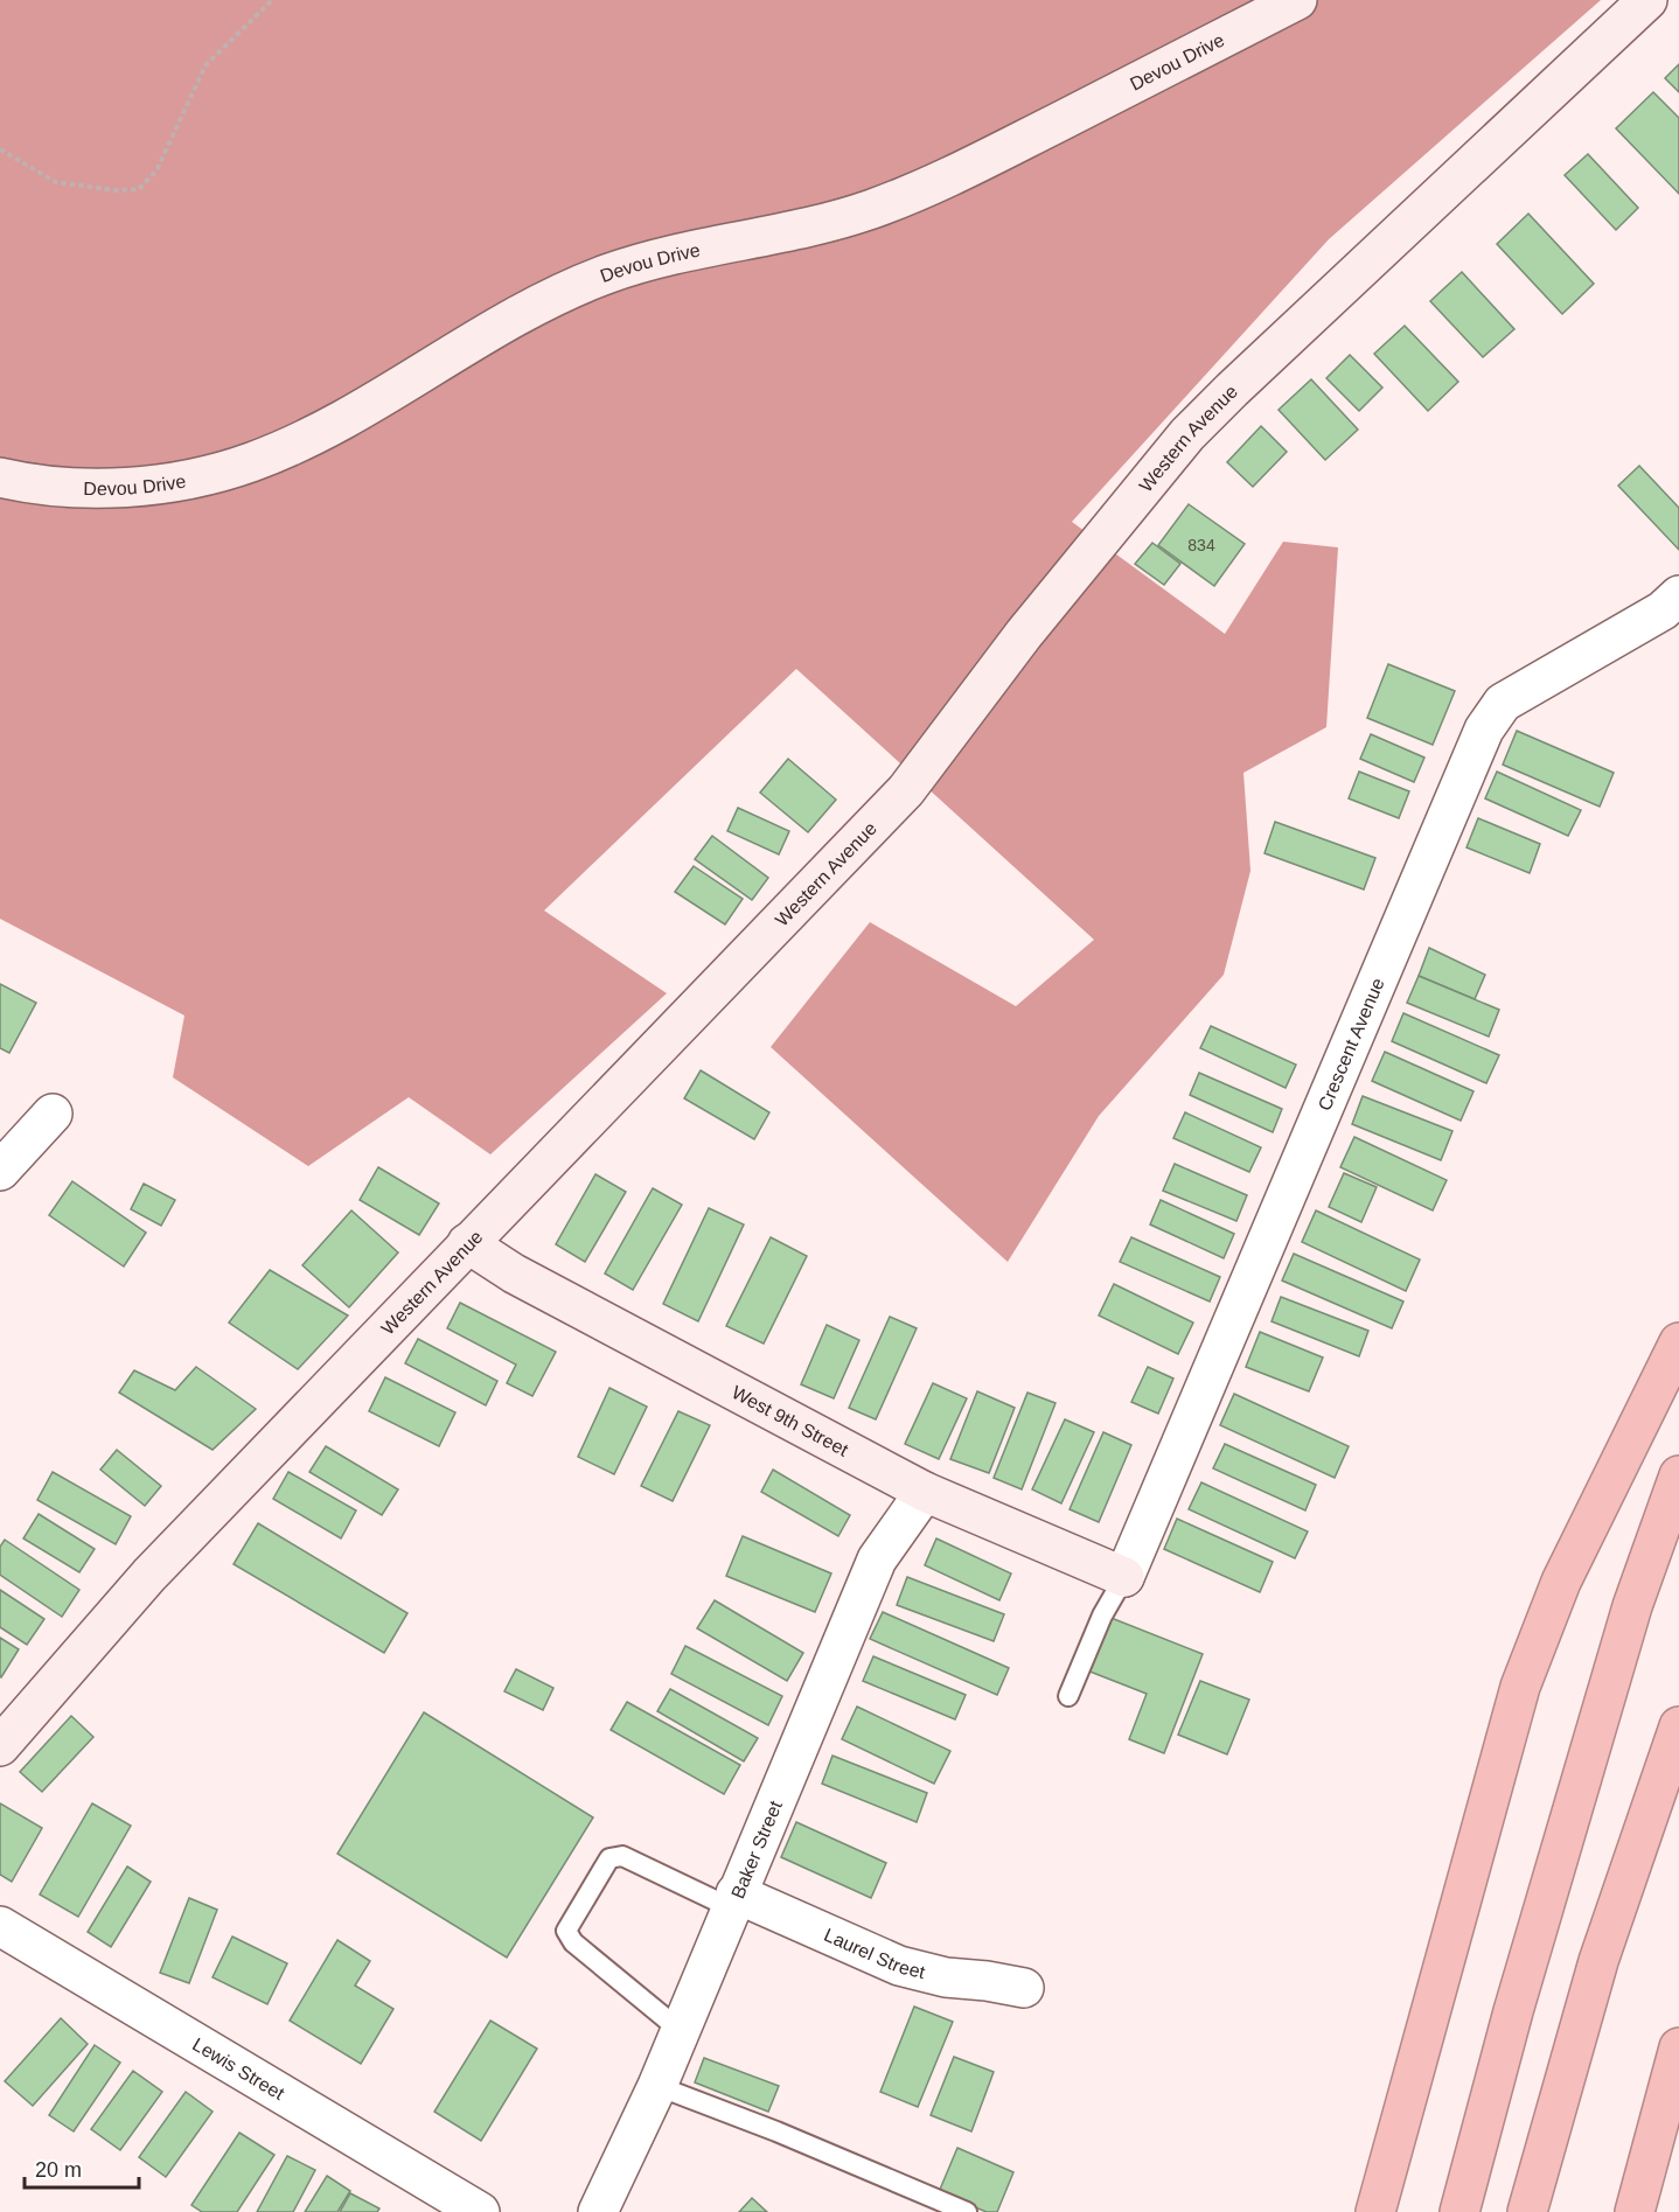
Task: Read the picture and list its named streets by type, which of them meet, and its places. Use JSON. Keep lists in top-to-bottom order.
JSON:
{
  "streets": {
    "street": [
      "Devou Drive",
      "Western Avenue",
      "Crescent Avenue",
      "West 9th Street",
      "Baker Street",
      "Laurel Street",
      "Lewis Street"
    ]
  },
  "crossings": [
    ["Western Avenue", "West 9th Street"],
    ["Crescent Avenue", "West 9th Street"],
    ["West 9th Street", "Baker Street"],
    ["Baker Street", "Laurel Street"]
  ],
  "house_numbers": ["834"],
  "scale_bar": "20 m"
}
